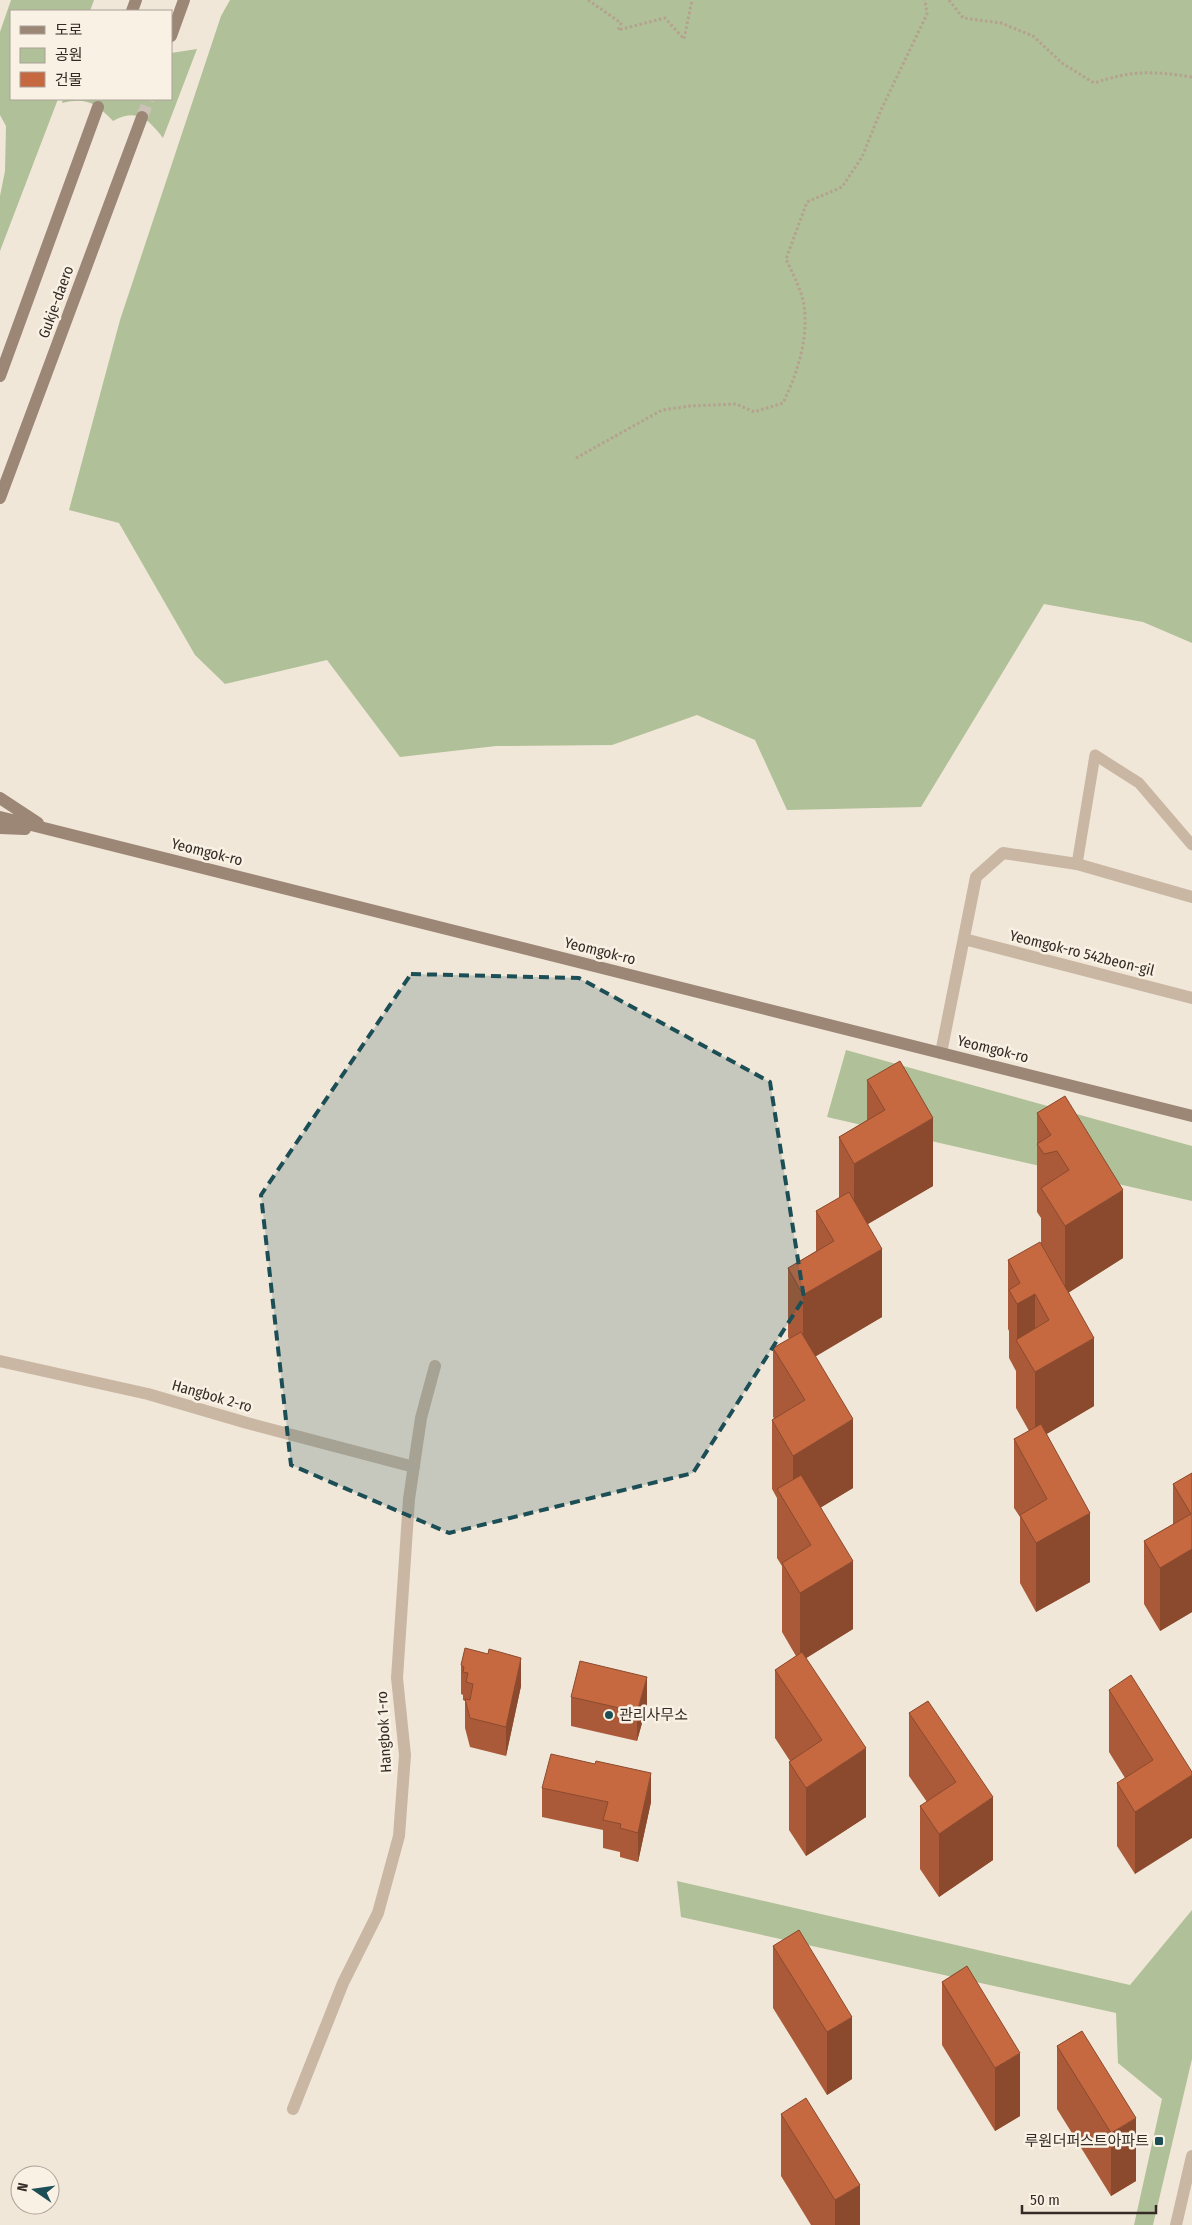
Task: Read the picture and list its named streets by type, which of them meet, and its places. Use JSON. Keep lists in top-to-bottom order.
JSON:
{
  "streets": {
    "main road": ["Gukje-daero", "Yeomgok-ro"],
    "street": ["Yeomgok-ro 542beon-gil", "Hangbok 2-ro", "Hangbok 1-ro"]
  },
  "crossings": [
    ["Hangbok 2-ro", "Hangbok 1-ro"]
  ],
  "places": {
    "other": ["관리사무소"],
    "transit": ["루원더퍼스트아파트"]
  },
  "legend": ["도로", "공원", "건물"],
  "scale_bar": "50 m",
  "north": "left"
}
